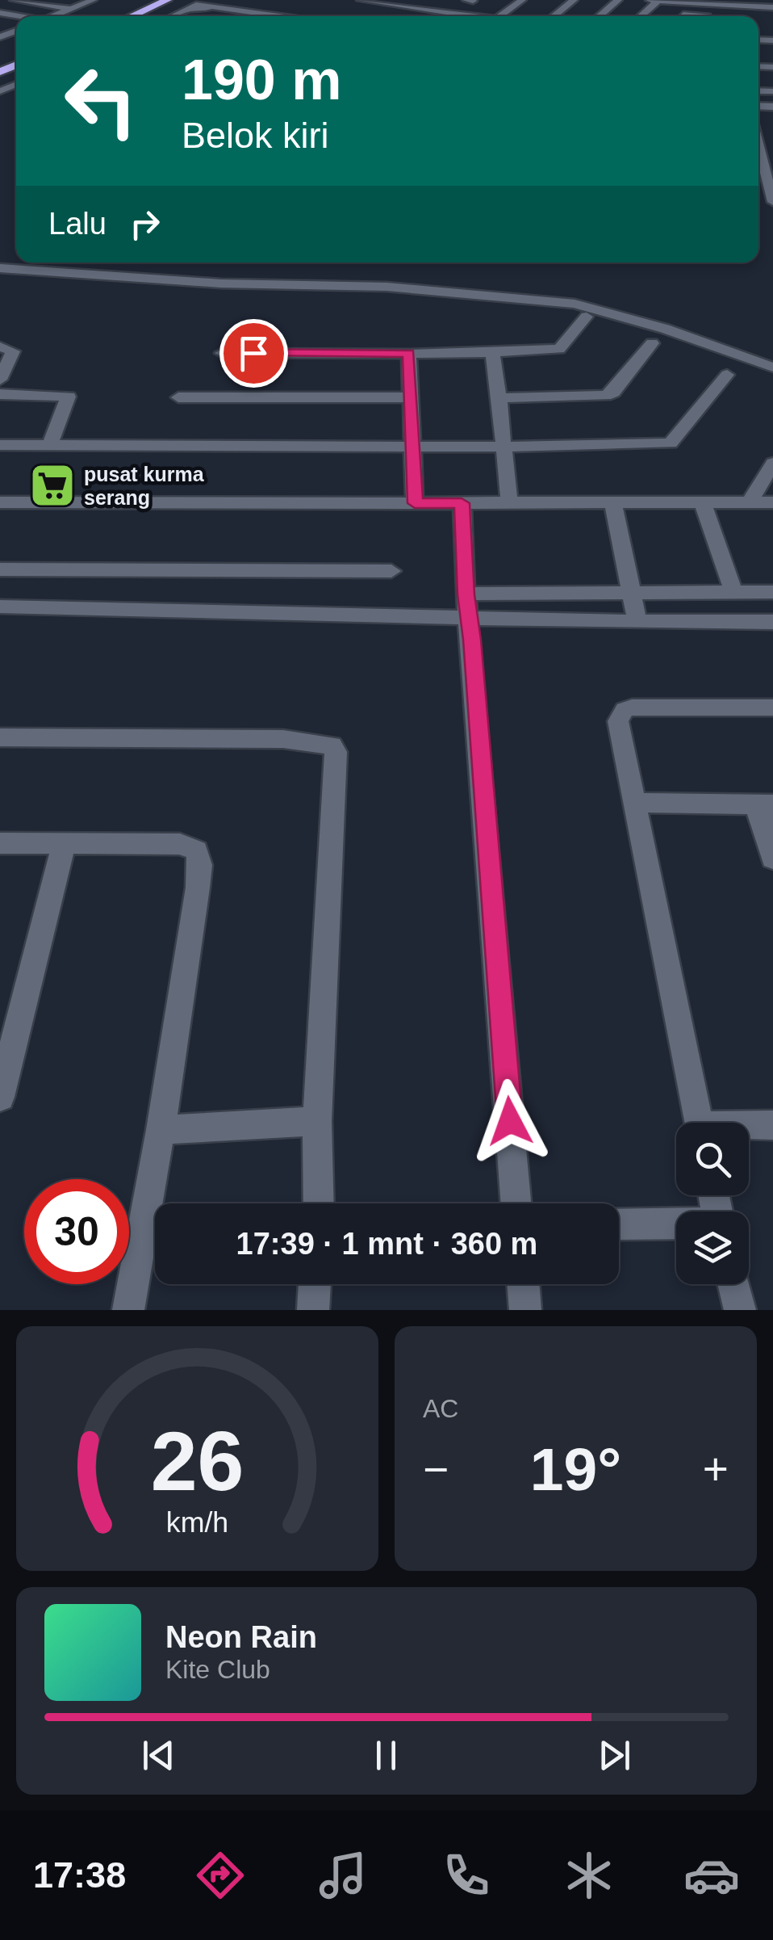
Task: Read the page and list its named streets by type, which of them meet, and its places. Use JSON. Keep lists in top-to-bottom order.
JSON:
{
  "places": {
    "supermarket": ["pusat kurma serang"]
  },
  "page": {
    "turn": ["190 m", "Belok kiri"],
    "then": "Lalu",
    "limit": "30",
    "trip": "17:39 · 1 mnt · 360 m",
    "tile": "AC",
    "heat": ["−", "19°", "+"],
    "song": ["Neon Rain", "Kite Club"],
    "tabs": "17:38",
    "gauge": ["26", "km/h"]
  }
}
